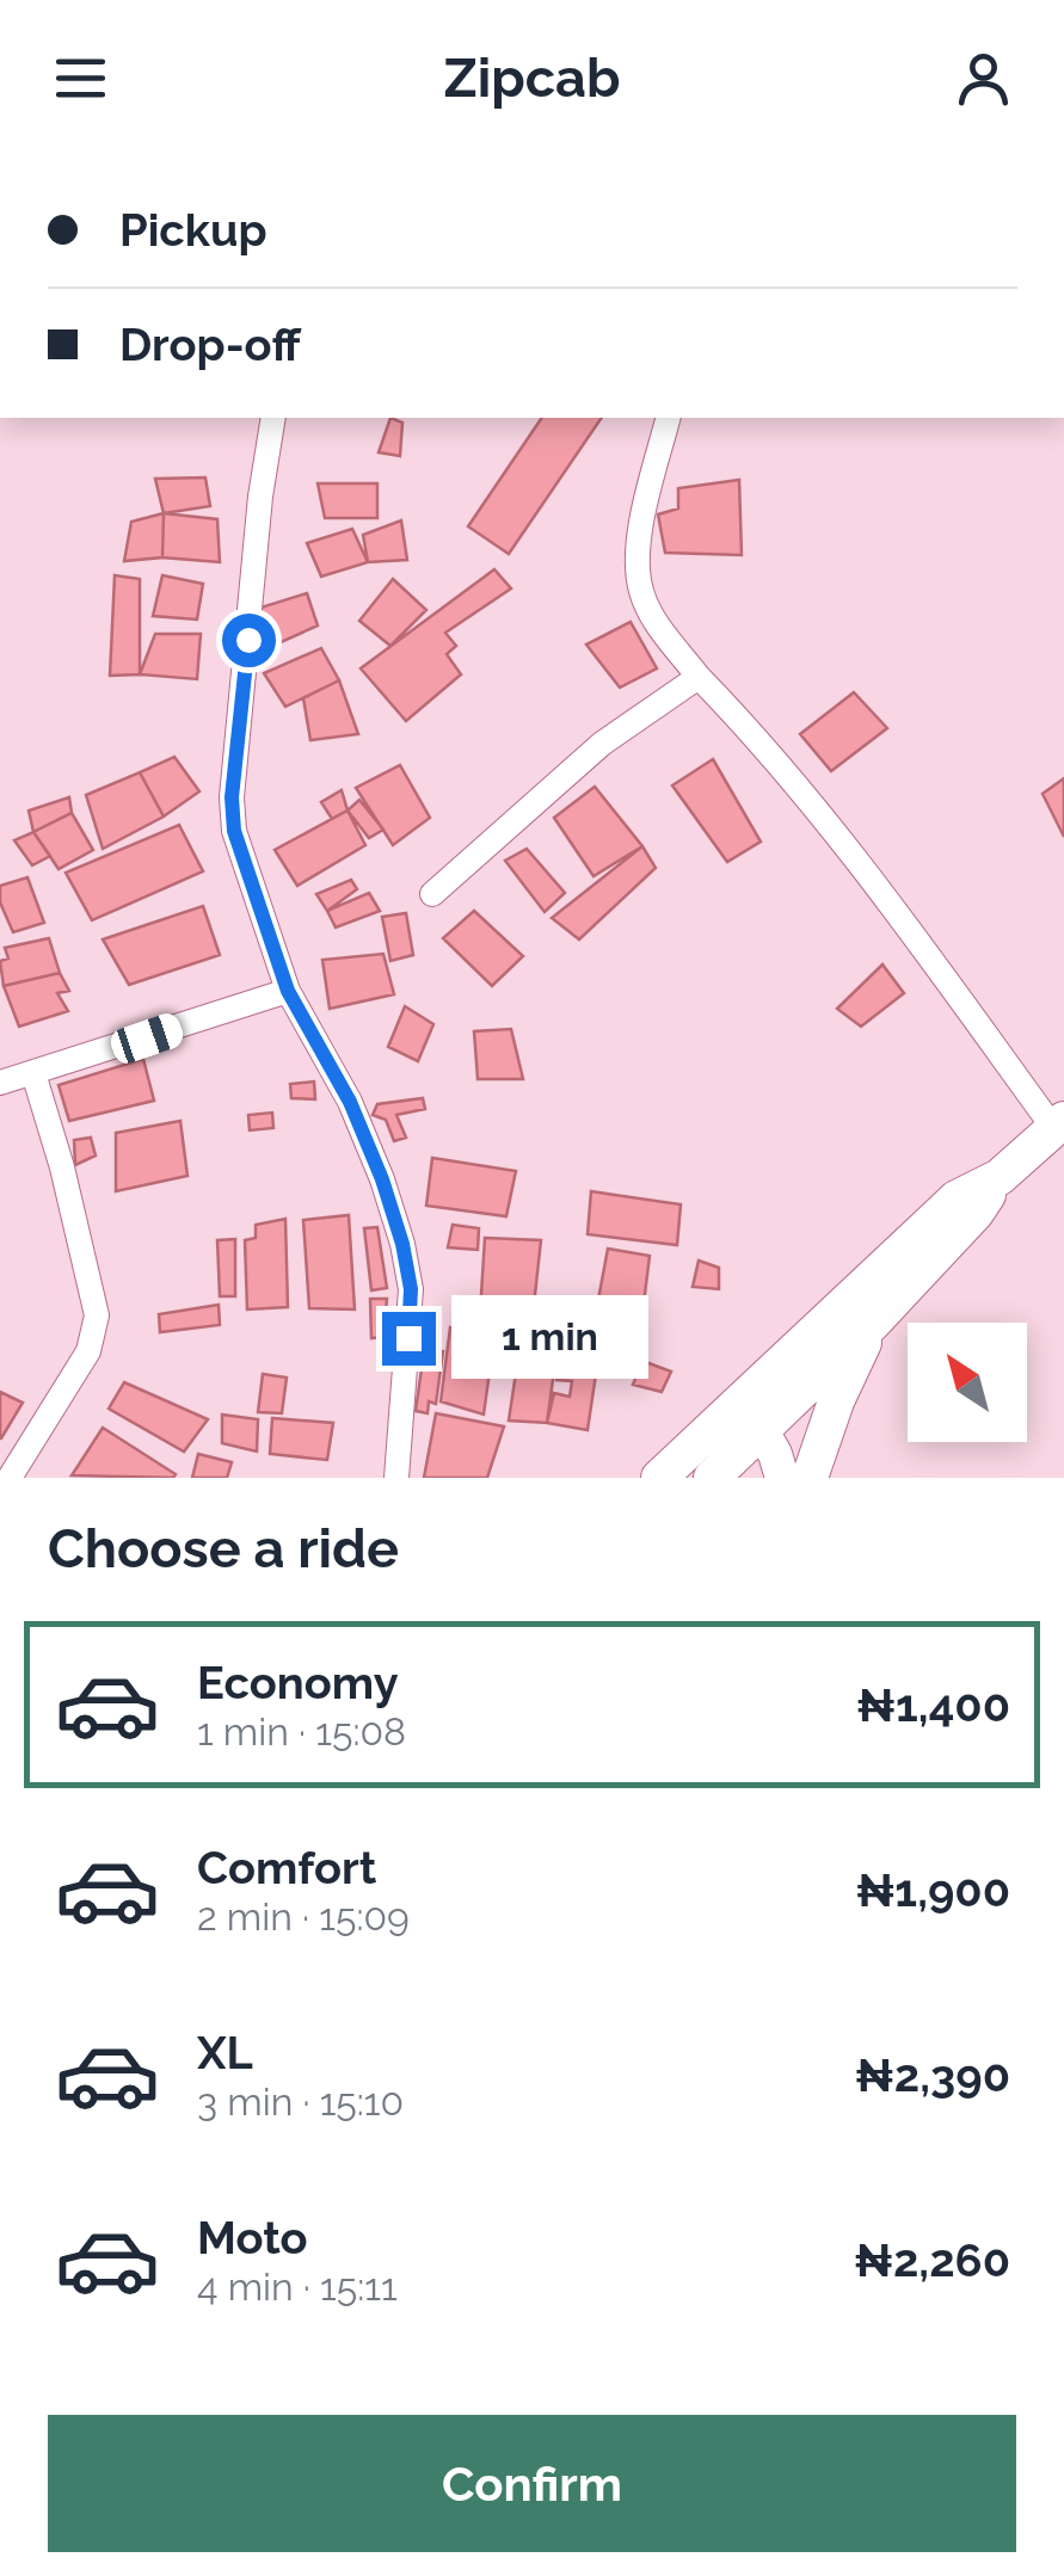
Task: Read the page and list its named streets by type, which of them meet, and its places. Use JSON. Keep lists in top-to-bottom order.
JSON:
{
  "north": "top left",
  "page": {
    "header": "Zipcab",
    "banner": ["Pickup", "Drop-off"],
    "bubble": "1 min",
    "heading": "Choose a ride",
    "list": [
      {
        "name": "Economy",
        "note": "1 min · 15:08",
        "value": "₦1,400"
      },
      {
        "name": "Comfort",
        "note": "2 min · 15:09",
        "value": "₦1,900"
      },
      {
        "name": "XL",
        "note": "3 min · 15:10",
        "value": "₦2,390"
      },
      {
        "name": "Moto",
        "note": "4 min · 15:11",
        "value": "₦2,260"
      }
    ],
    "buttons": "Confirm"
  }
}
